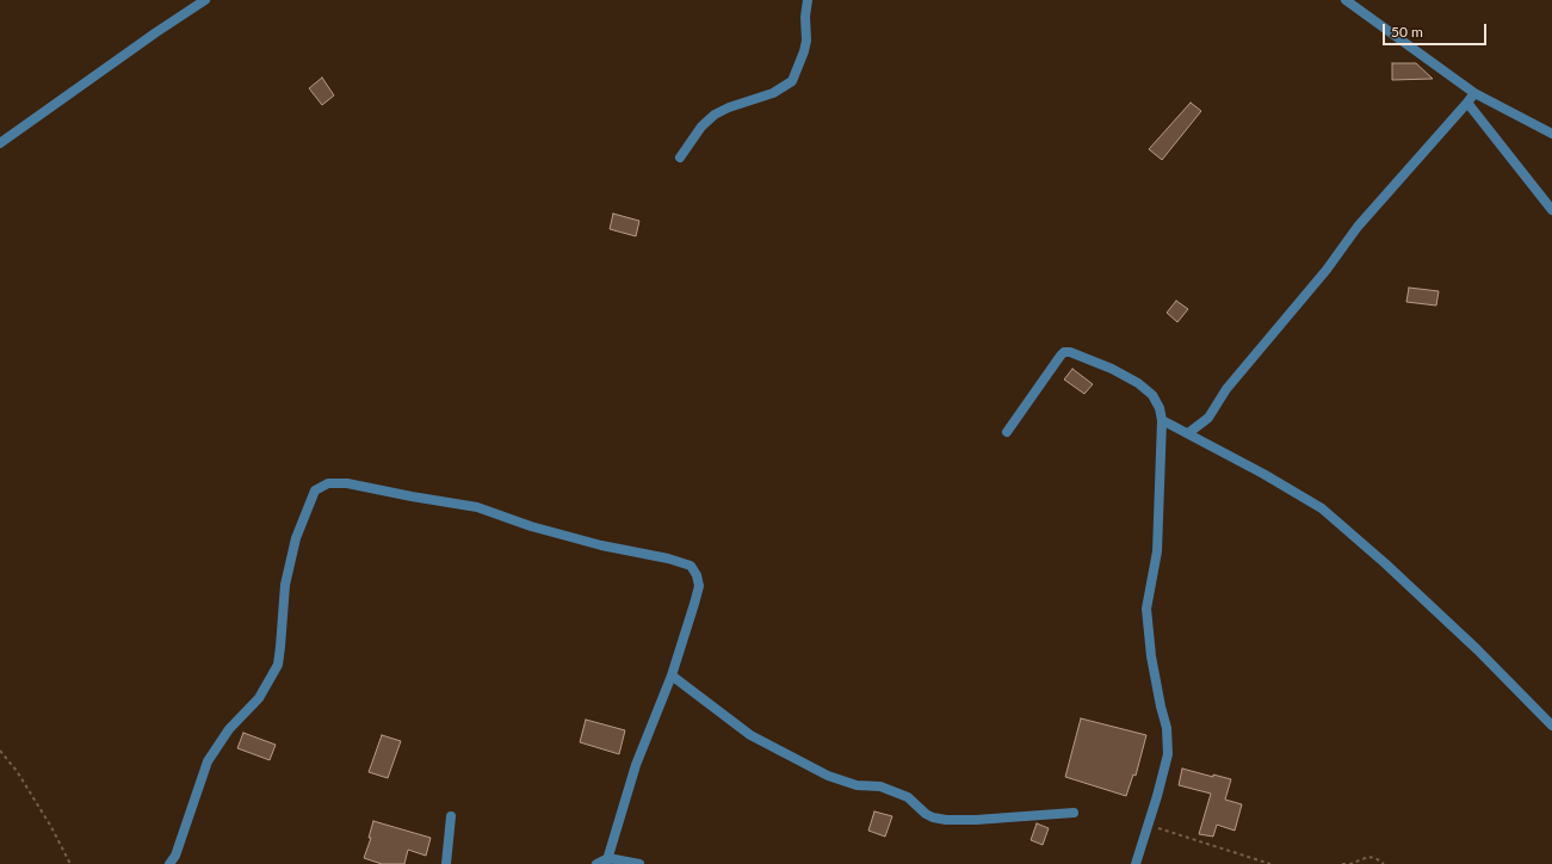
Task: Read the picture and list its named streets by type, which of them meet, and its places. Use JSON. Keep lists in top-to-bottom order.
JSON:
{
  "scale_bar": "50 m"
}
